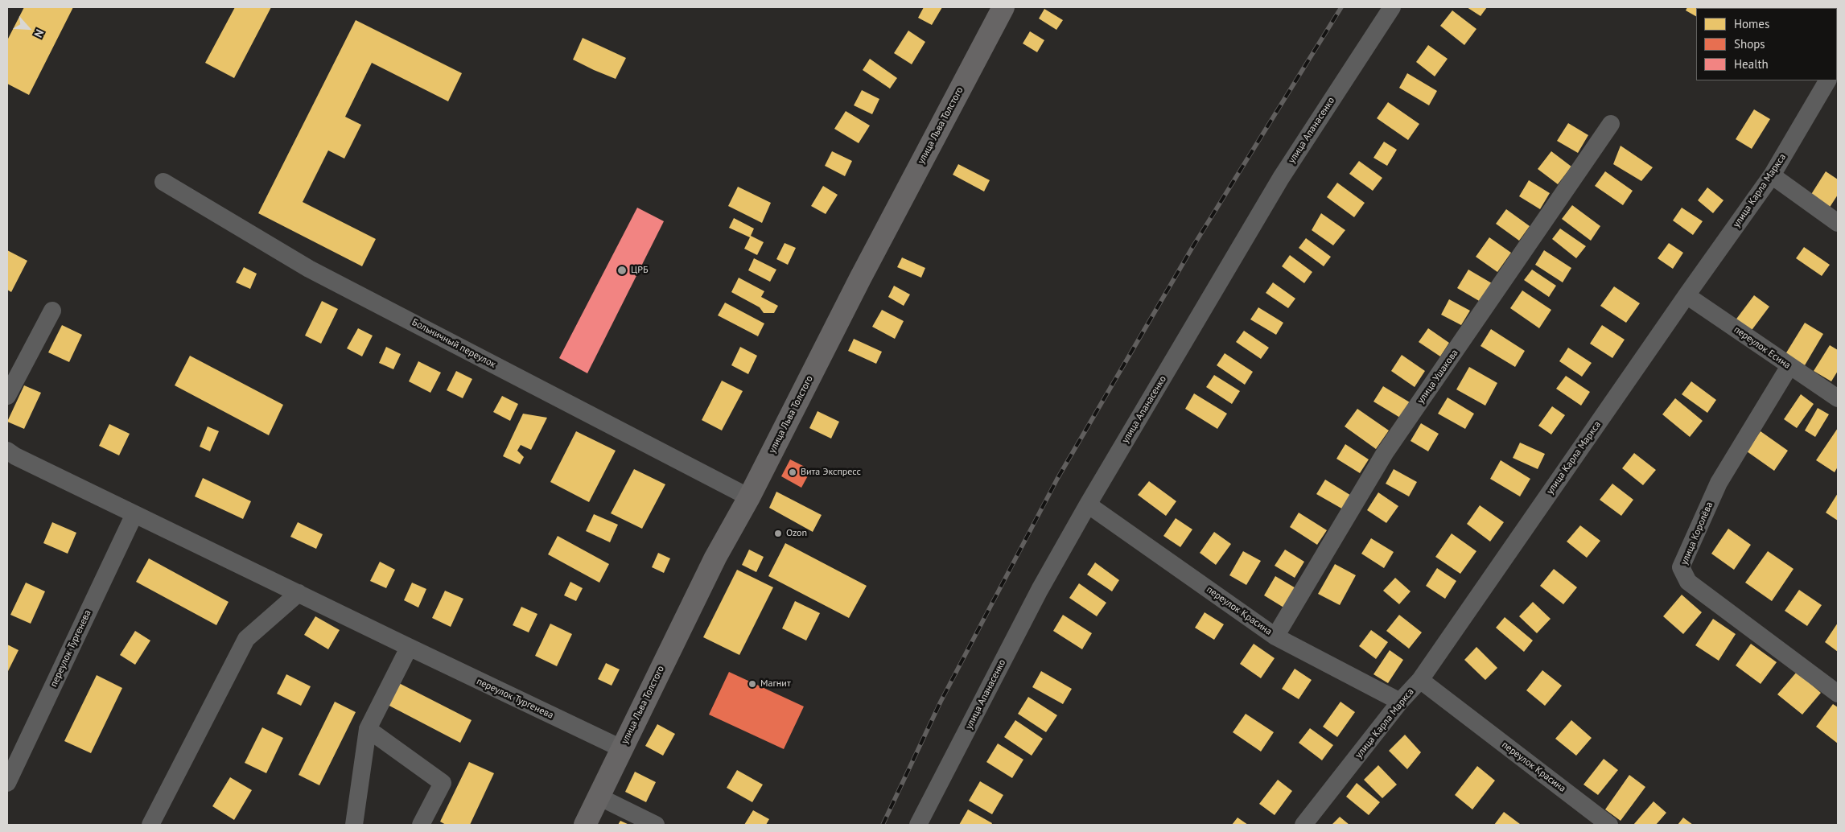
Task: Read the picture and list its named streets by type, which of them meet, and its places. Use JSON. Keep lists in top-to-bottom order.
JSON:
{
  "streets": {
    "main road": ["улица Льва Толстого"],
    "street": [
      "улица Апанасенко",
      "улица Карла Маркса",
      "Больничный переулок",
      "переулок Есина",
      "улица Ушакова",
      "улица Королёва",
      "переулок Красина",
      "переулок Тургенева"
    ]
  },
  "crossings": [
    ["улица Льва Толстого", "Больничный переулок"],
    ["улица Льва Толстого", "переулок Тургенева"],
    ["улица Апанасенко", "переулок Красина"],
    ["улица Карла Маркса", "переулок Есина"],
    ["улица Карла Маркса", "переулок Красина"],
    ["переулок Есина", "улица Королёва"],
    ["улица Ушакова", "переулок Красина"]
  ],
  "places": [
    "ЦРБ",
    "Вита Экспресс",
    "Ozon",
    "Магнит"
  ],
  "legend": ["Homes", "Shops", "Health"],
  "north": "bottom right"
}
